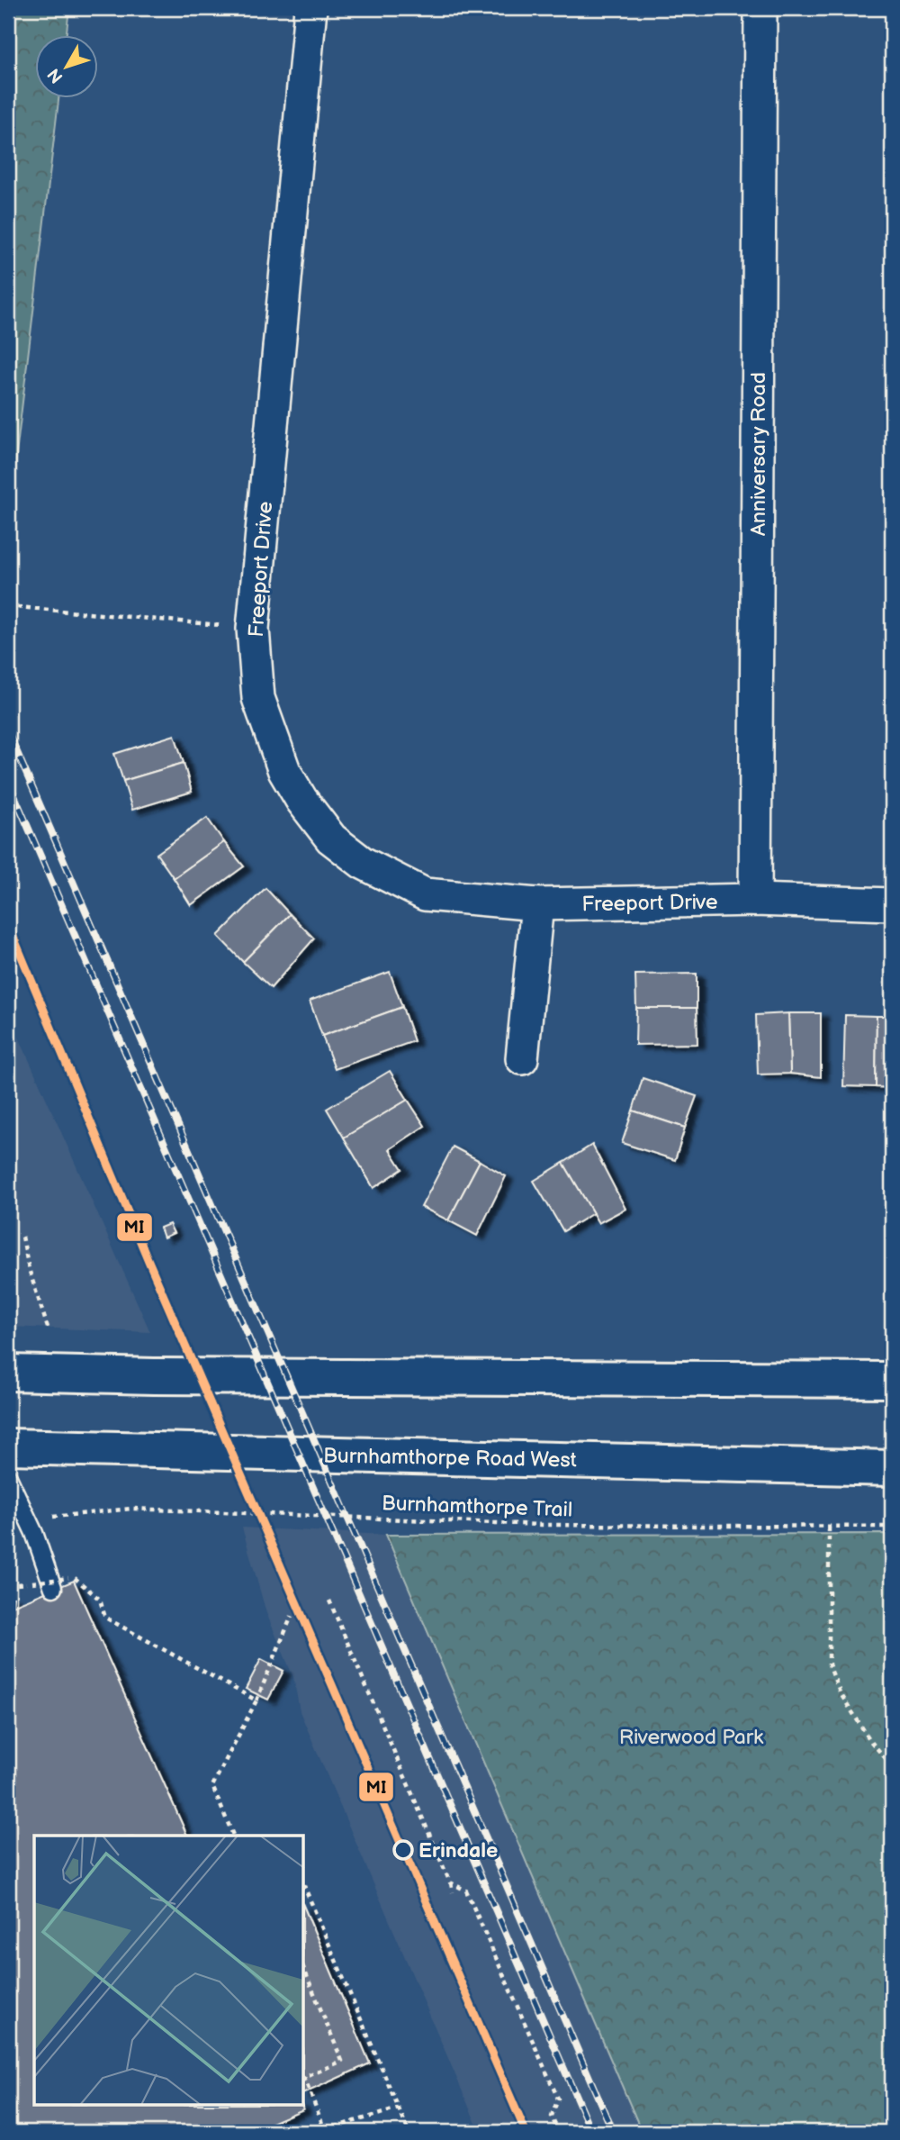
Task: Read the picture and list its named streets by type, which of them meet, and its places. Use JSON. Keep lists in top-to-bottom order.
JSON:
{
  "streets": {
    "main road": ["Burnhamthorpe Road West"],
    "street": ["Anniversary Road", "Freeport Drive"],
    "path": ["Burnhamthorpe Trail"]
  },
  "crossings": [
    ["Anniversary Road", "Freeport Drive"]
  ],
  "parks": ["Riverwood Park"],
  "places": ["Erindale"],
  "lines": ["transit line MI"],
  "north": "bottom left"
}
